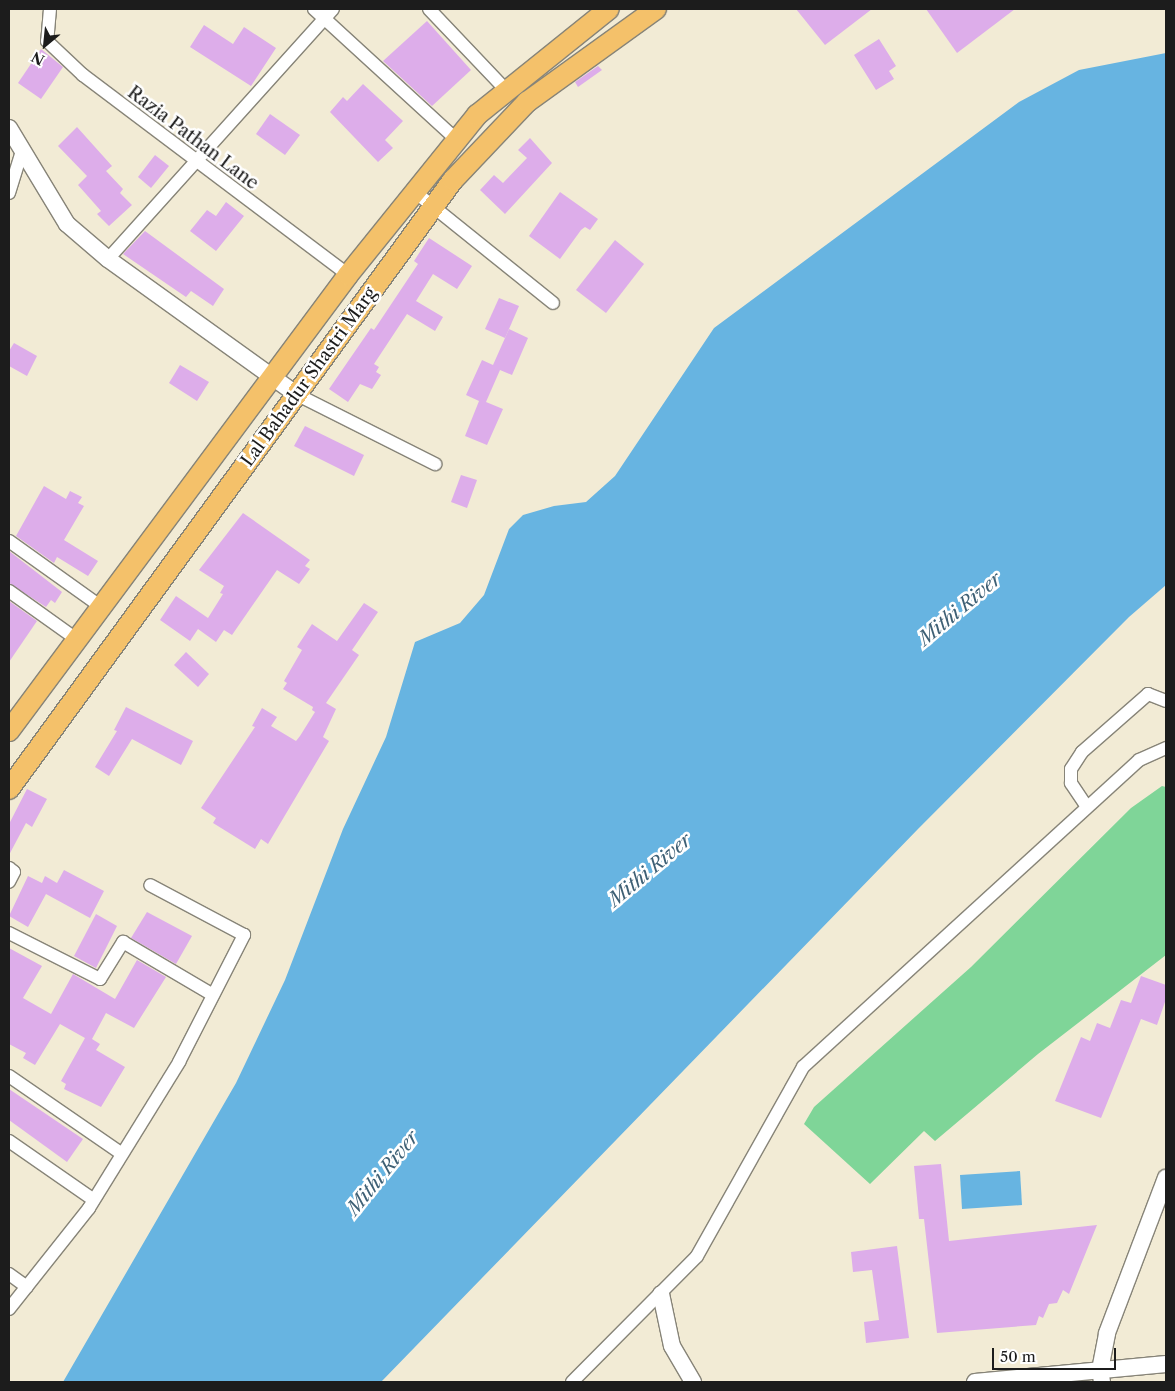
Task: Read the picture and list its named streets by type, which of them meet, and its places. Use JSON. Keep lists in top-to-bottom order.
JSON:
{
  "streets": {
    "main road": ["Lal Bahadur Shastri Marg"],
    "street": ["Razia Pathan Lane"]
  },
  "crossings": [
    ["Razia Pathan Lane", "Lal Bahadur Shastri Marg"]
  ],
  "water": ["Mithi River"],
  "scale_bar": "50 m",
  "north": "bottom left"
}
